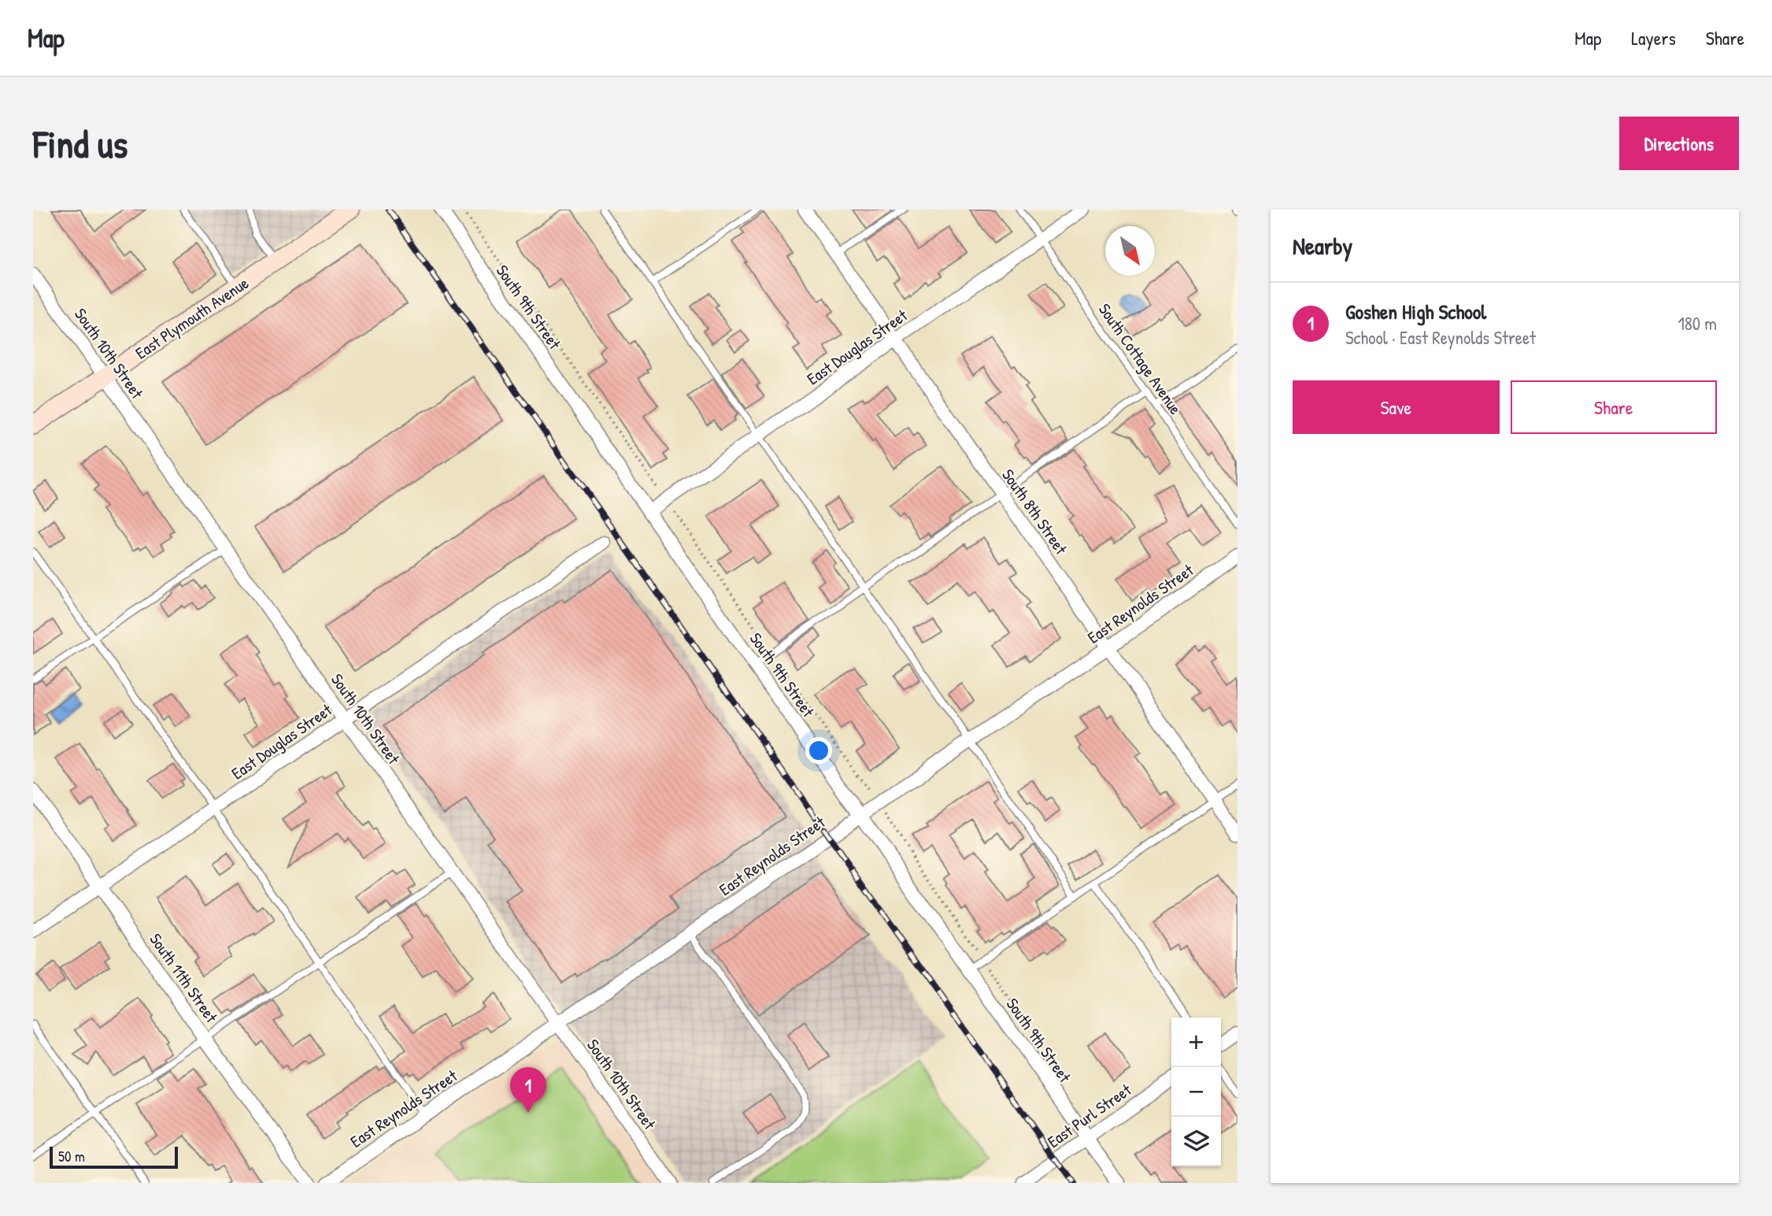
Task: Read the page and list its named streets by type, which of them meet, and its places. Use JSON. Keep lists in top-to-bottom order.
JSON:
{
  "streets": {
    "main road": ["East Plymouth Avenue"],
    "street": [
      "South 9th Street",
      "East Douglas Street",
      "South 10th Street",
      "South 8th Street",
      "East Reynolds Street",
      "South 11th Street",
      "East Purl Street"
    ],
    "lane": ["South Cottage Avenue"]
  },
  "crossings": [
    ["South 9th Street", "East Douglas Street"],
    ["South 9th Street", "East Reynolds Street"],
    ["South 9th Street", "East Purl Street"],
    ["East Plymouth Avenue", "South 10th Street"],
    ["East Douglas Street", "South 10th Street"],
    ["East Douglas Street", "South Cottage Avenue"],
    ["East Douglas Street", "South 8th Street"],
    ["East Douglas Street", "South 11th Street"],
    ["South 10th Street", "East Reynolds Street"],
    ["South 8th Street", "East Reynolds Street"]
  ],
  "scale_bar": "50 m",
  "north": "bottom right",
  "page": {
    "header": "Map",
    "nav": ["Map", "Layers", "Share"],
    "buttons": [
      "Directions",
      ["Save", "Share"]
    ],
    "title": "Find us",
    "heading": "Nearby",
    "list": [
      {
        "mark": "1",
        "name": "Goshen High School",
        "note": "School · East Reynolds Street",
        "value": "180 m"
      }
    ],
    "map_buttons": ["+", "−"],
    "pins": "1",
    "scale": "50 m"
  }
}
